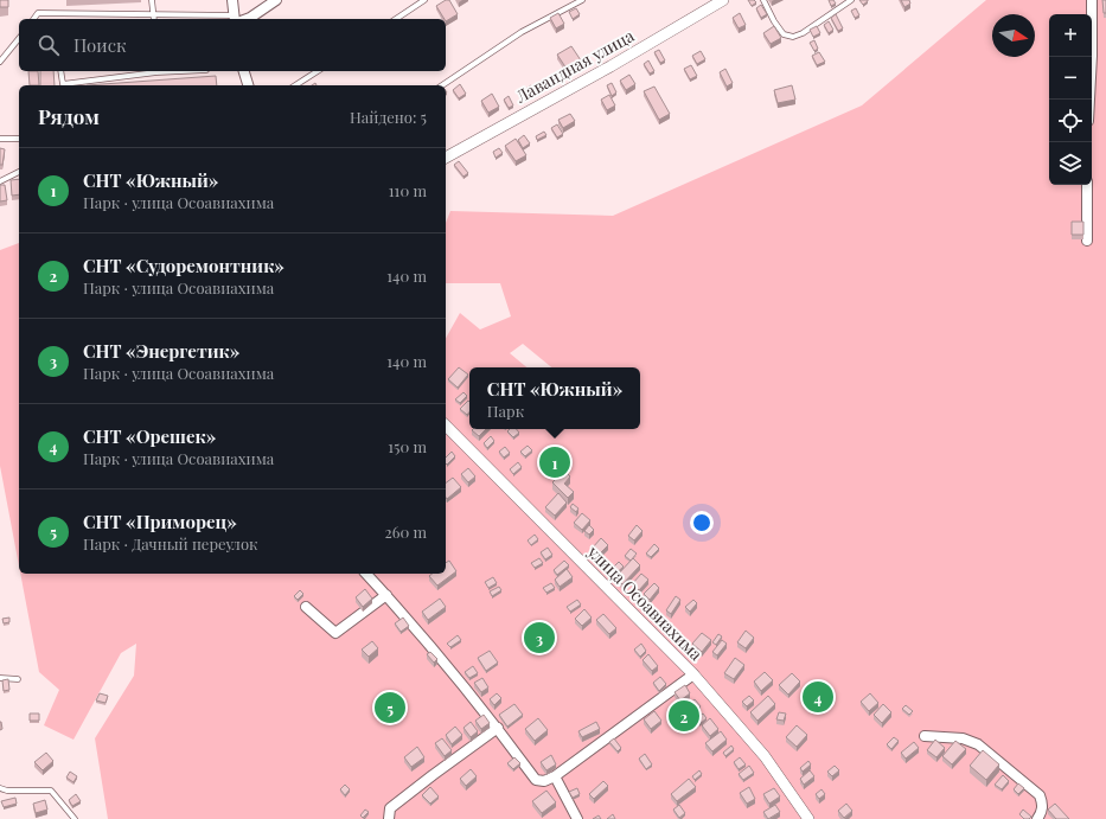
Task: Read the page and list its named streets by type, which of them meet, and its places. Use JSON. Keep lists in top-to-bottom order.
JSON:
{
  "streets": {
    "street": ["Лавандная улица", "улица Осоавиахима"]
  },
  "north": "right",
  "page": {
    "map_buttons": ["+", "−"],
    "search": "Поиск",
    "heading": ["Рядом", "Найдено: 5"],
    "list": [
      {
        "mark": "1",
        "name": "СНТ «Южный»",
        "note": "Парк · улица Осоавиахима",
        "value": "110 m"
      },
      {
        "mark": "2",
        "name": "СНТ «Судоремонтник»",
        "note": "Парк · улица Осоавиахима",
        "value": "140 m"
      },
      {
        "mark": "3",
        "name": "СНТ «Энергетик»",
        "note": "Парк · улица Осоавиахима",
        "value": "140 m"
      },
      {
        "mark": "4",
        "name": "СНТ «Орешек»",
        "note": "Парк · улица Осоавиахима",
        "value": "150 m"
      },
      {
        "mark": "5",
        "name": "СНТ «Приморец»",
        "note": "Парк · Дачный переулок",
        "value": "260 m"
      }
    ],
    "popup": ["СНТ «Южный»", "Парк"],
    "pins": [
      "1",
      "3",
      "4",
      "5",
      "2"
    ]
  }
}
